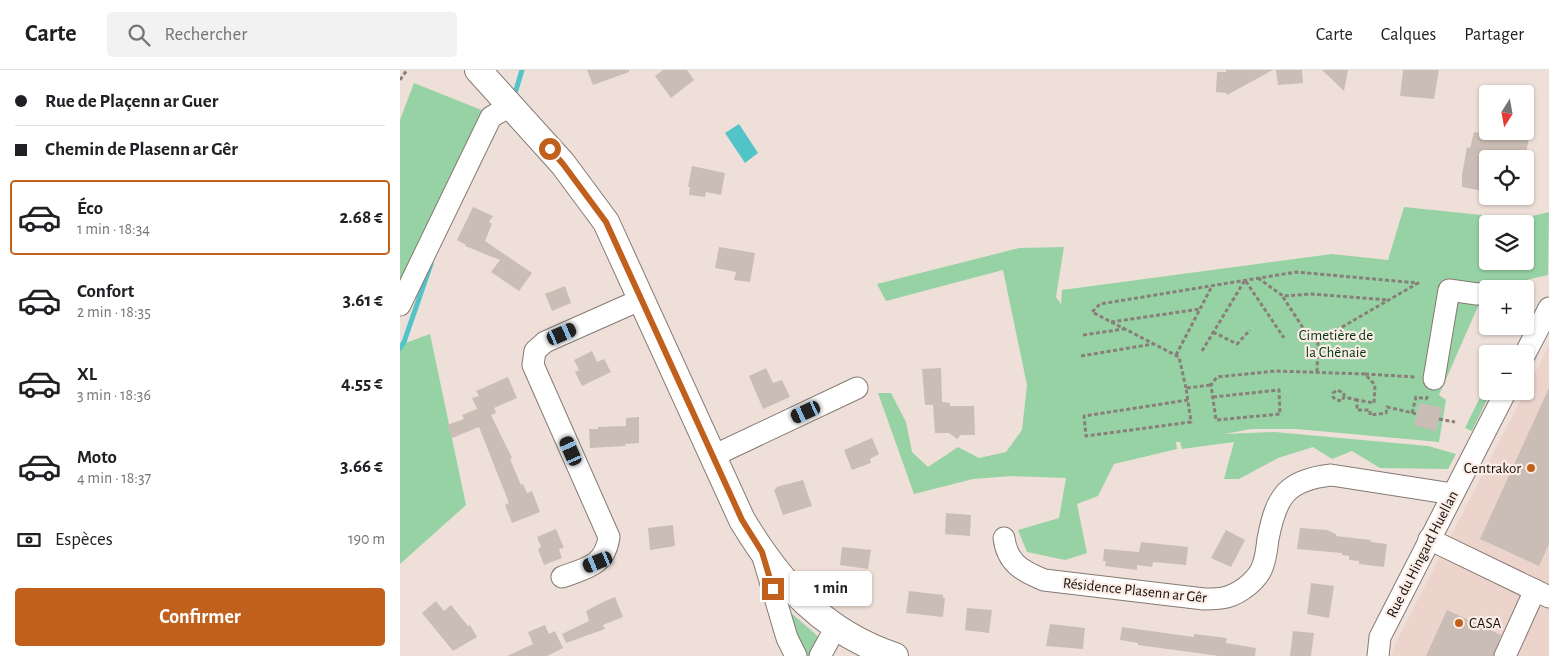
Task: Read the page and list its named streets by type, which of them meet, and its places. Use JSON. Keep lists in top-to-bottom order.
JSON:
{
  "streets": {
    "street": ["Rue du Hingard Huellan", "Résidence Plasenn ar Gêr"]
  },
  "crossings": [
    ["Rue du Hingard Huellan", "Résidence Plasenn ar Gêr"]
  ],
  "parks": ["Cimetière de la Chênaie"],
  "places": ["Centrakor", "CASA"],
  "north": "bottom",
  "page": {
    "header": "Carte",
    "search": "Rechercher",
    "nav": ["Carte", "Calques", "Partager"],
    "banner": ["Rue de Plaçenn ar Guer", "Chemin de Plasenn ar Gêr"],
    "map_buttons": ["+", "−"],
    "list": [
      {
        "name": "Éco",
        "note": "1 min · 18:34",
        "value": "2.68 €"
      },
      {
        "name": "Confort",
        "note": "2 min · 18:35",
        "value": "3.61 €"
      },
      {
        "name": "XL",
        "note": "3 min · 18:36",
        "value": "4.55 €"
      },
      {
        "name": "Moto",
        "note": "4 min · 18:37",
        "value": "3.66 €"
      }
    ],
    "pay": ["Espèces", "190 m"],
    "bubble": "1 min",
    "buttons": "Confirmer"
  }
}
